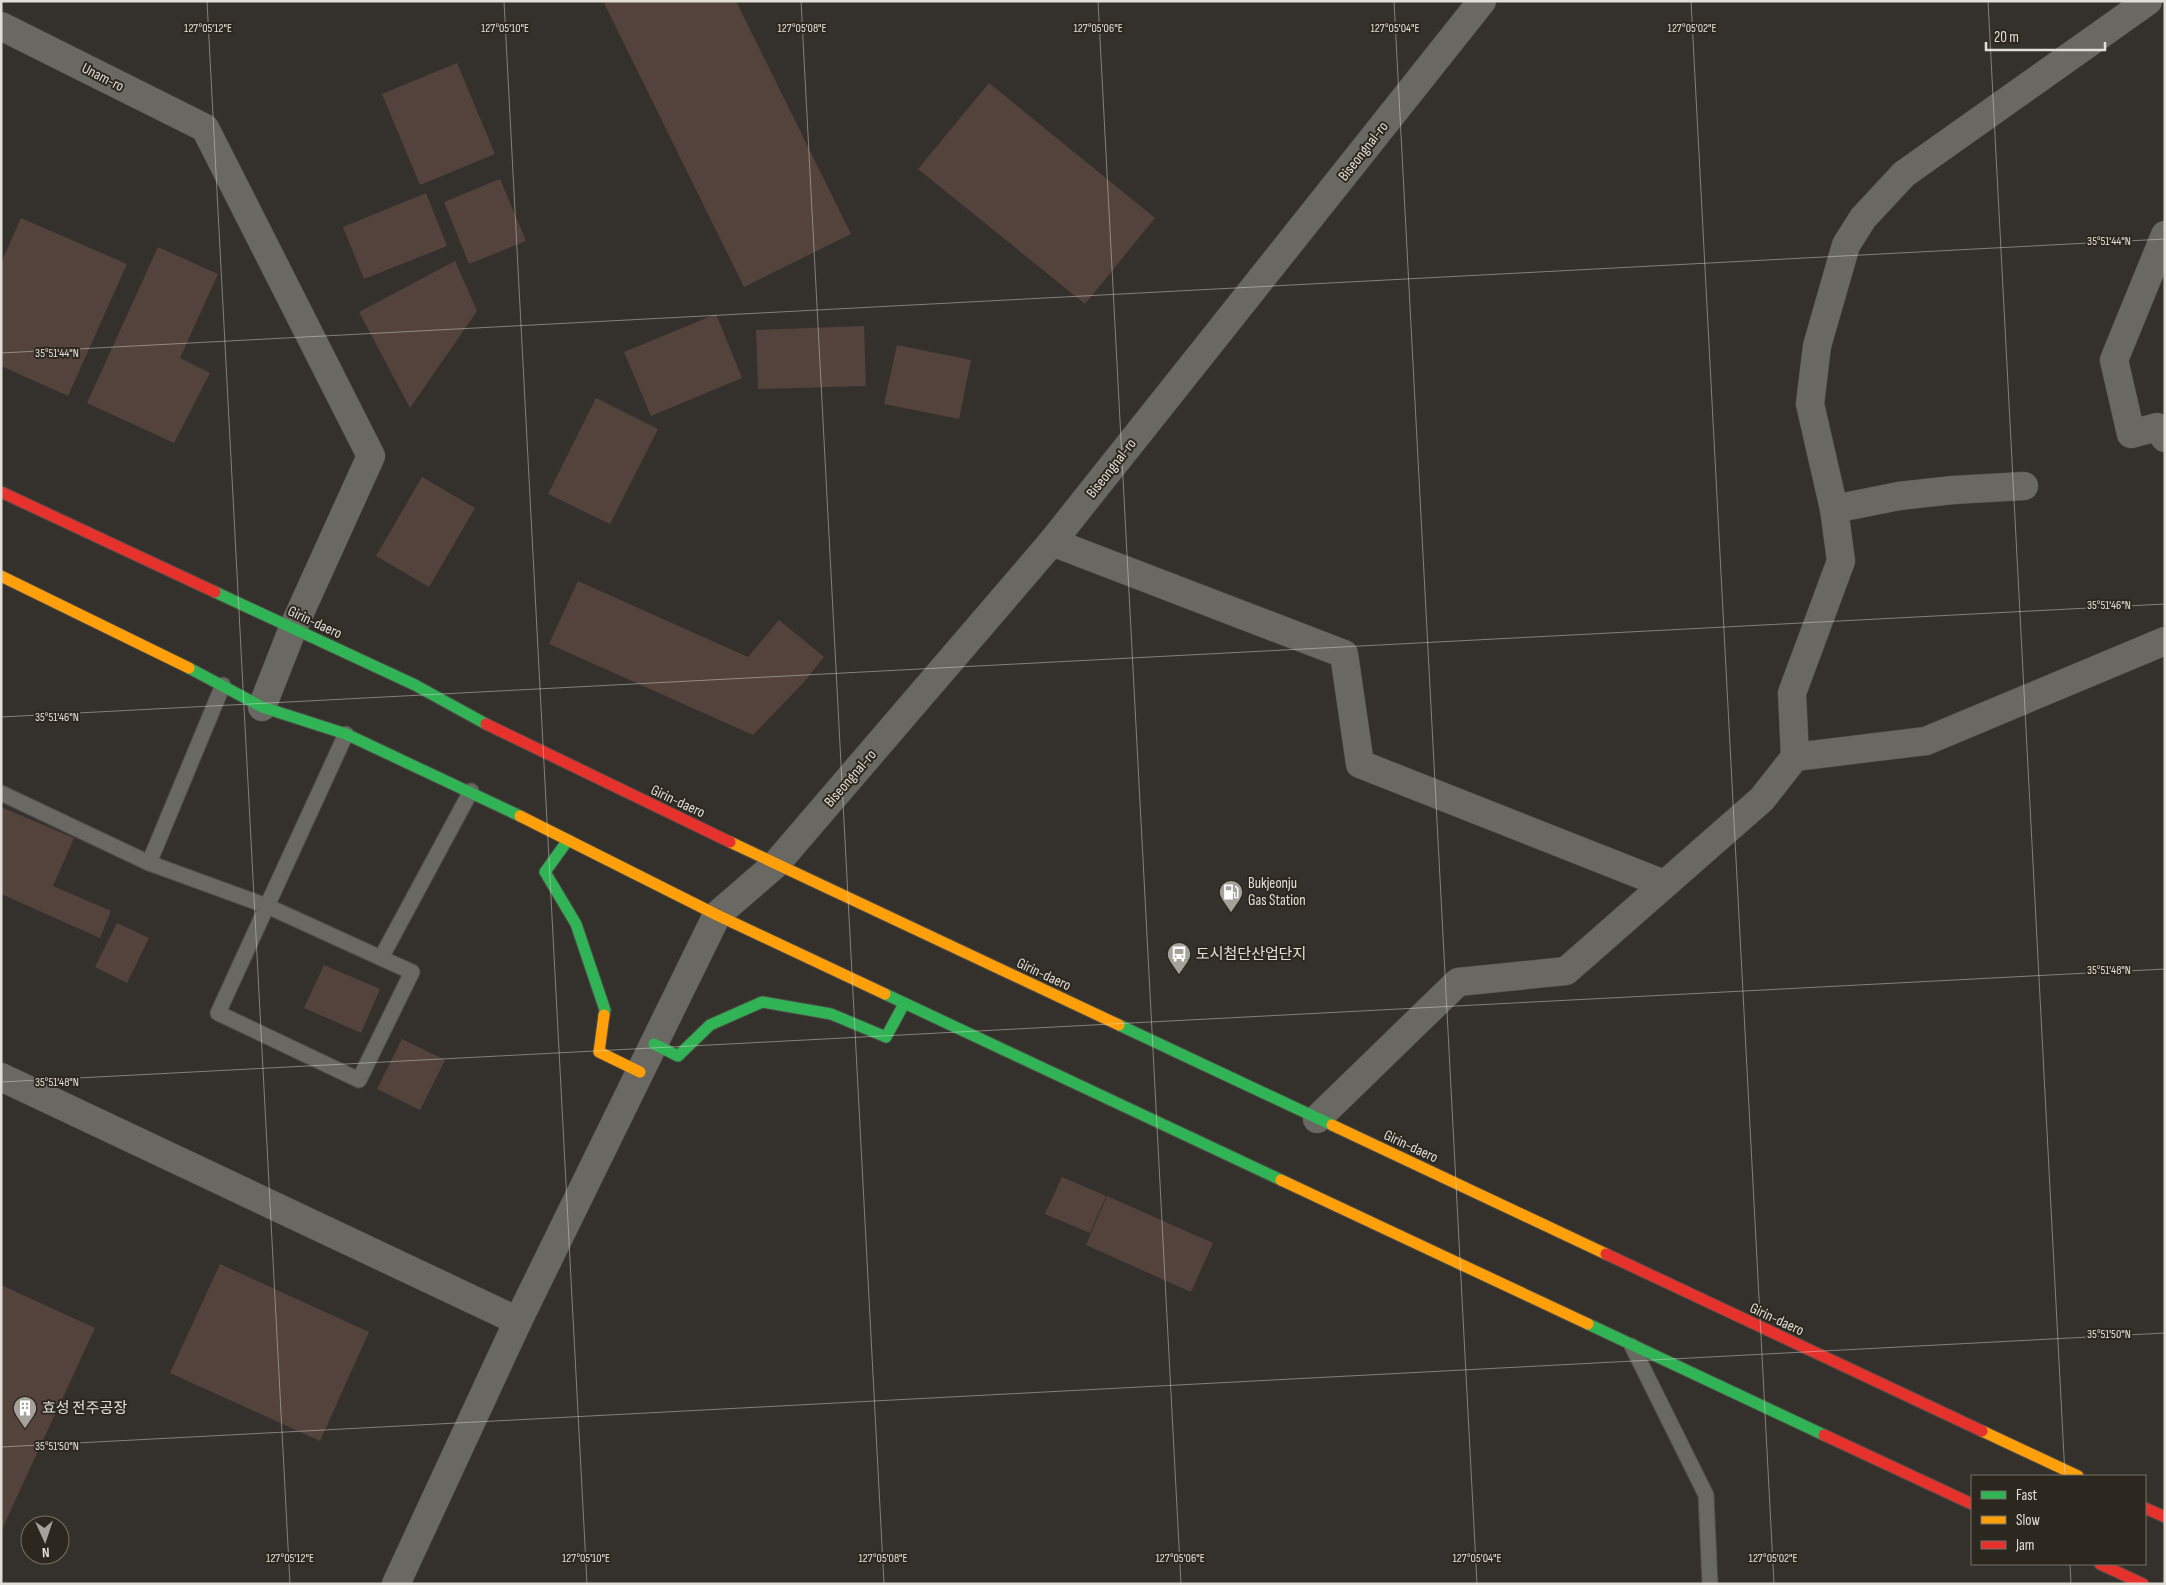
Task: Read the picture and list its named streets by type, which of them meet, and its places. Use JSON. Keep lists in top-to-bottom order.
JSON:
{
  "streets": {
    "street": ["Unam-ro", "Biseongnal-ro", "Girin-daero"]
  },
  "crossings": [
    ["Unam-ro", "Girin-daero"],
    ["Biseongnal-ro", "Girin-daero"]
  ],
  "places": {
    "fuel station": ["Bukjeonju Gas Station"],
    "bus stop": ["도시첨단산업단지"],
    "building": ["효성 전주공장"]
  },
  "legend": ["Fast", "Slow", "Jam"],
  "scale_bar": "20 m",
  "north": "bottom",
  "coordinates": [
    "127°05'12\"E",
    "127°05'10\"E",
    "127°05'08\"E",
    "127°05'06\"E",
    "127°05'04\"E",
    "127°05'02\"E",
    "35°51'44\"N",
    "35°51'46\"N",
    "35°51'48\"N",
    "35°51'50\"N"
  ]
}
